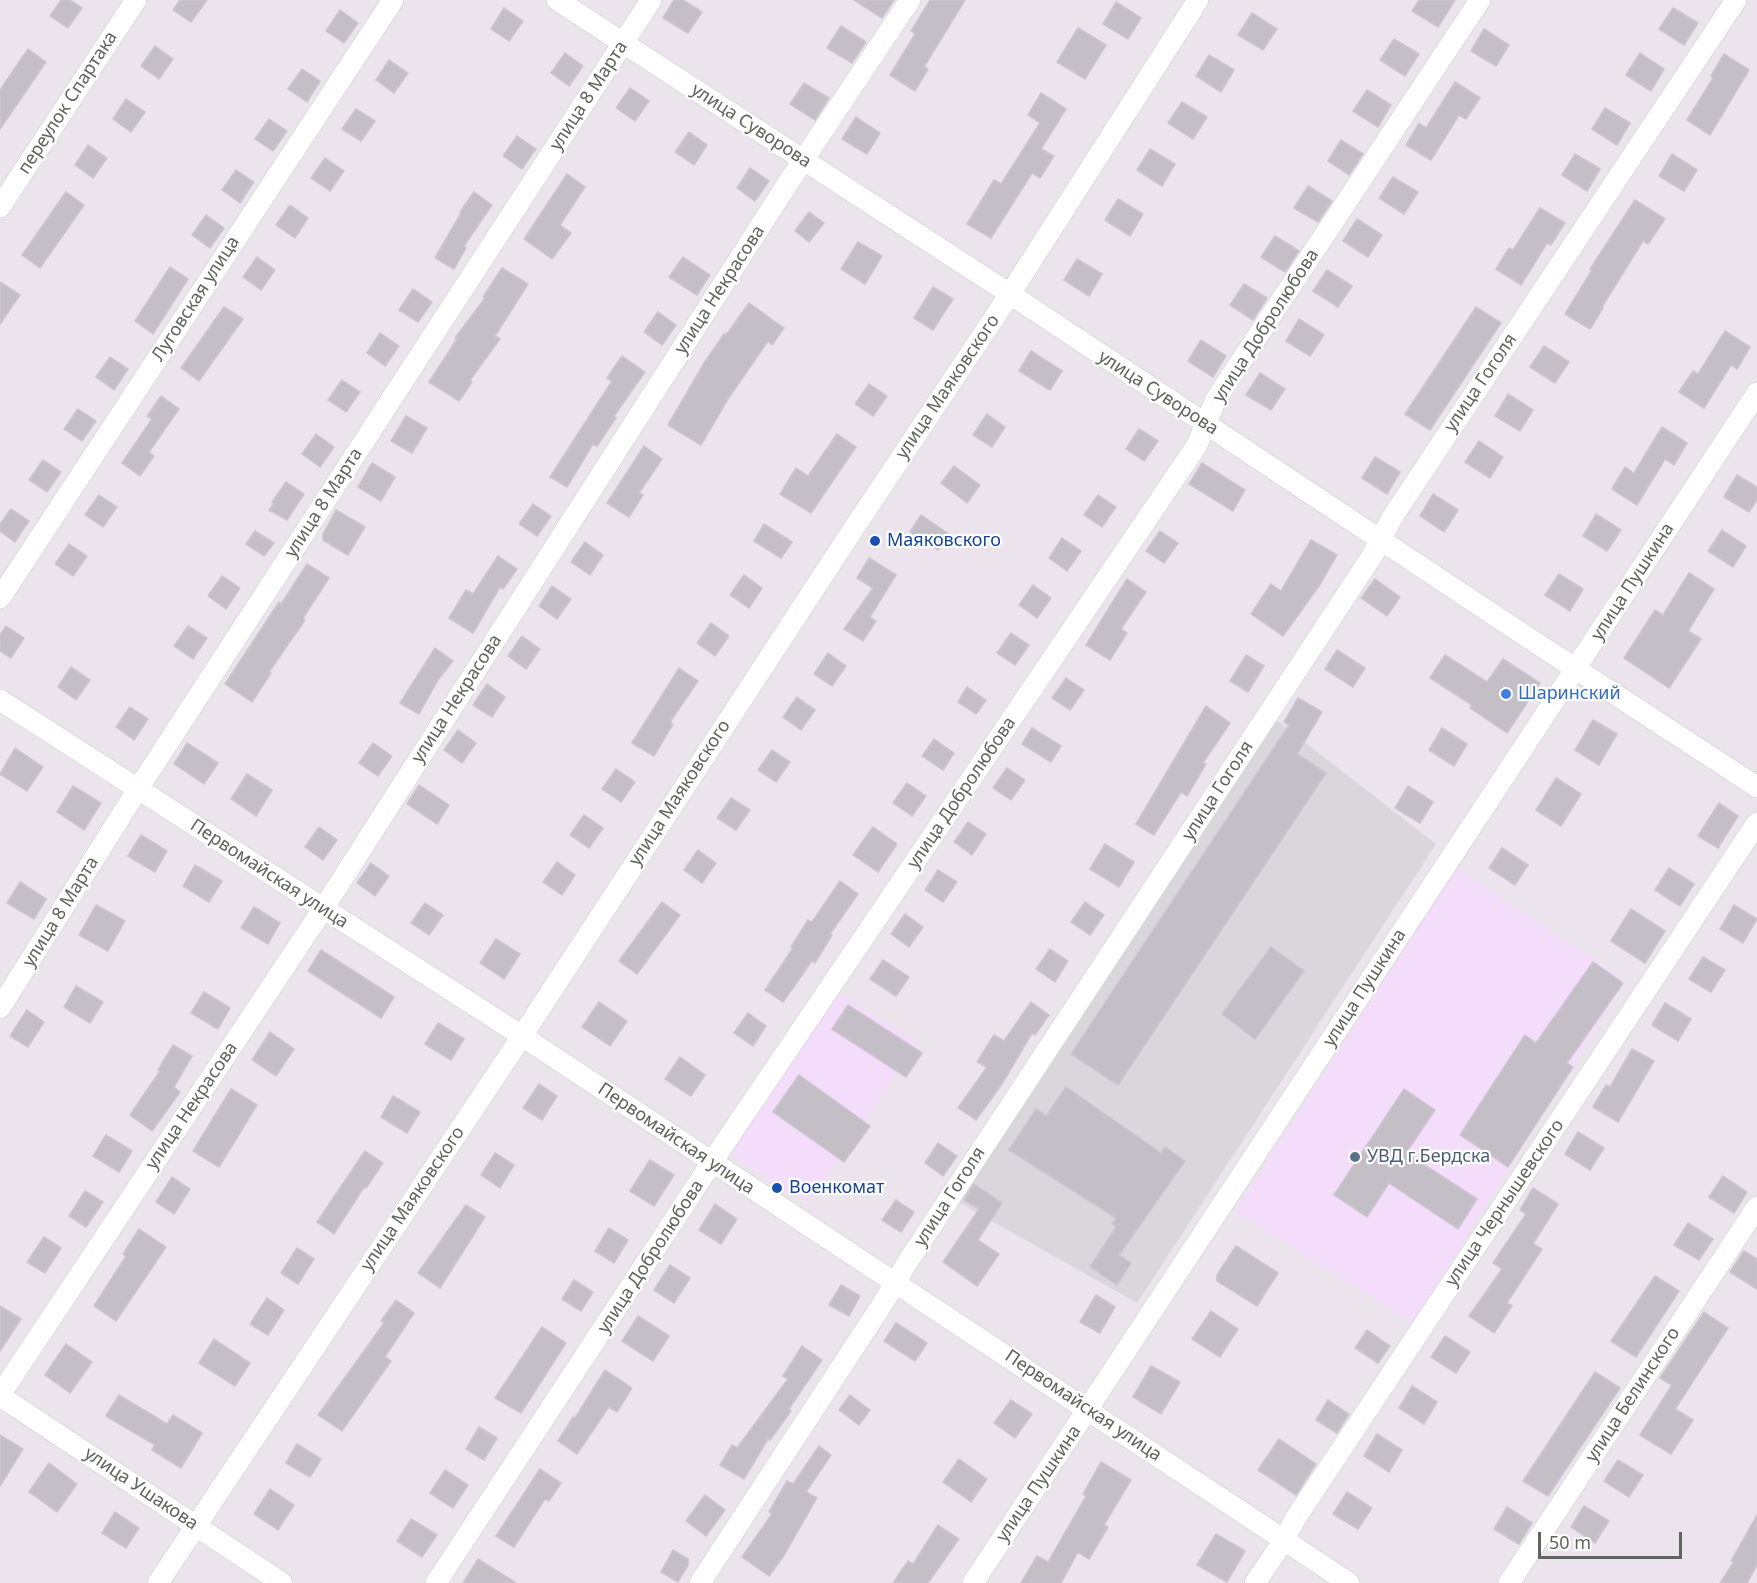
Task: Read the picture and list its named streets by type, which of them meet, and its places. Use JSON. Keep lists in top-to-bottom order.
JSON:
{
  "streets": {
    "street": [
      "улица 8 Марта",
      "переулок Спартака",
      "улица Суворова",
      "улица Некрасова",
      "Луговская улица",
      "улица Добролюбова",
      "улица Гоголя",
      "улица Маяковского",
      "улица Пушкина",
      "Первомайская улица",
      "улица Чернышевского",
      "улица Белинского",
      "улица Ушакова"
    ]
  },
  "crossings": [
    ["улица 8 Марта", "улица Суворова"],
    ["улица 8 Марта", "Первомайская улица"],
    ["улица Суворова", "улица Некрасова"],
    ["улица Суворова", "улица Добролюбова"],
    ["улица Суворова", "улица Гоголя"],
    ["улица Суворова", "улица Маяковского"],
    ["улица Суворова", "улица Пушкина"],
    ["улица Некрасова", "Первомайская улица"],
    ["улица Некрасова", "улица Ушакова"],
    ["улица Добролюбова", "Первомайская улица"],
    ["улица Гоголя", "Первомайская улица"],
    ["улица Маяковского", "Первомайская улица"],
    ["улица Маяковского", "улица Ушакова"],
    ["улица Пушкина", "Первомайская улица"],
    ["Первомайская улица", "улица Чернышевского"]
  ],
  "places": [
    "Маяковского",
    "Шаринский",
    "УВД г.Бердска",
    "Военкомат"
  ],
  "scale_bar": "50 m"
}
